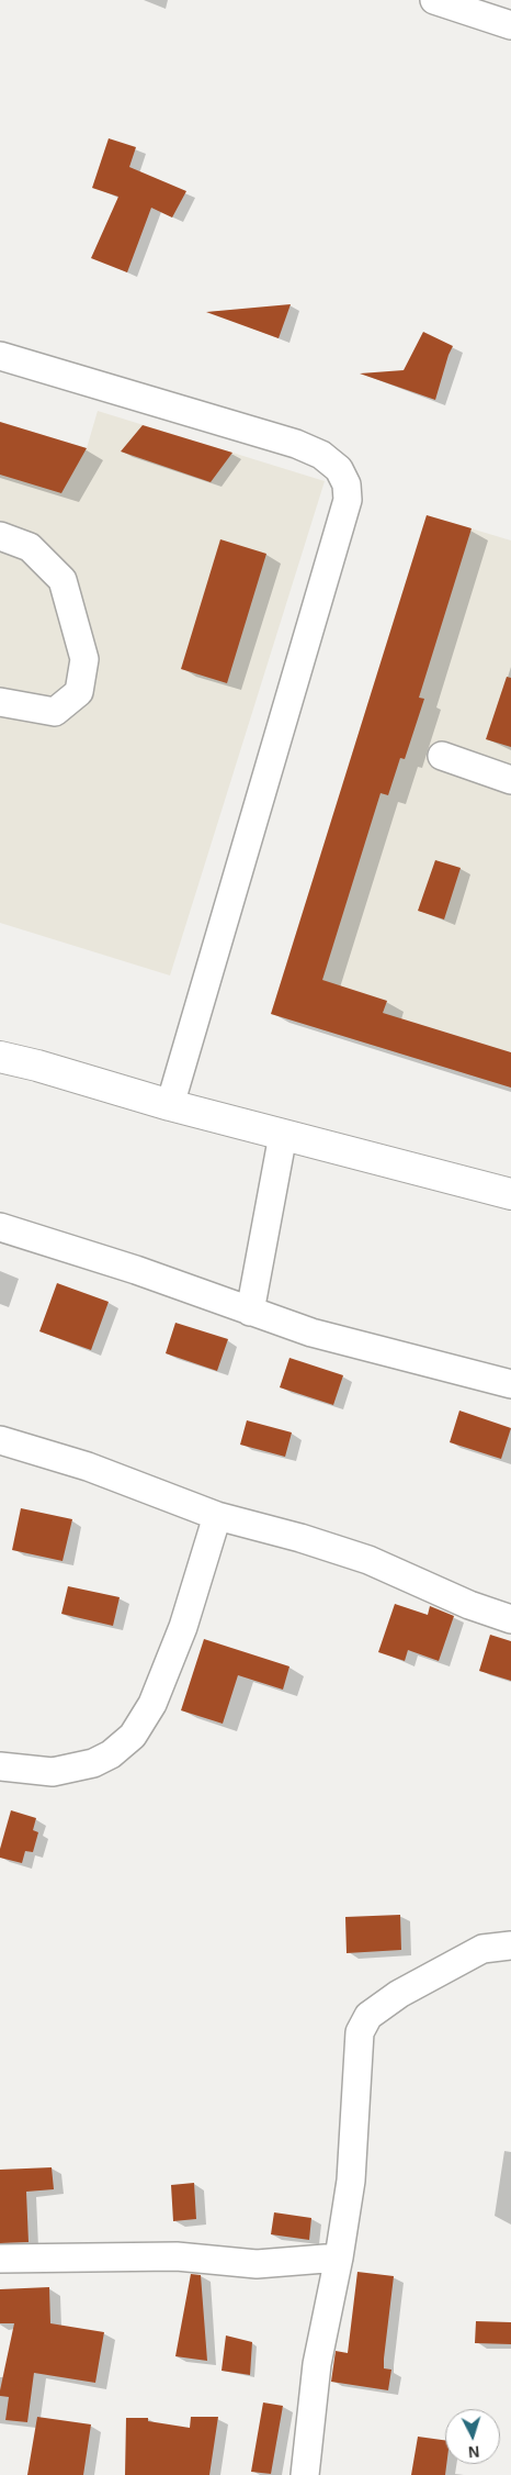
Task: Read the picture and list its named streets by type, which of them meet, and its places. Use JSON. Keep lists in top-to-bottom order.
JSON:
{
  "north": "bottom"
}
